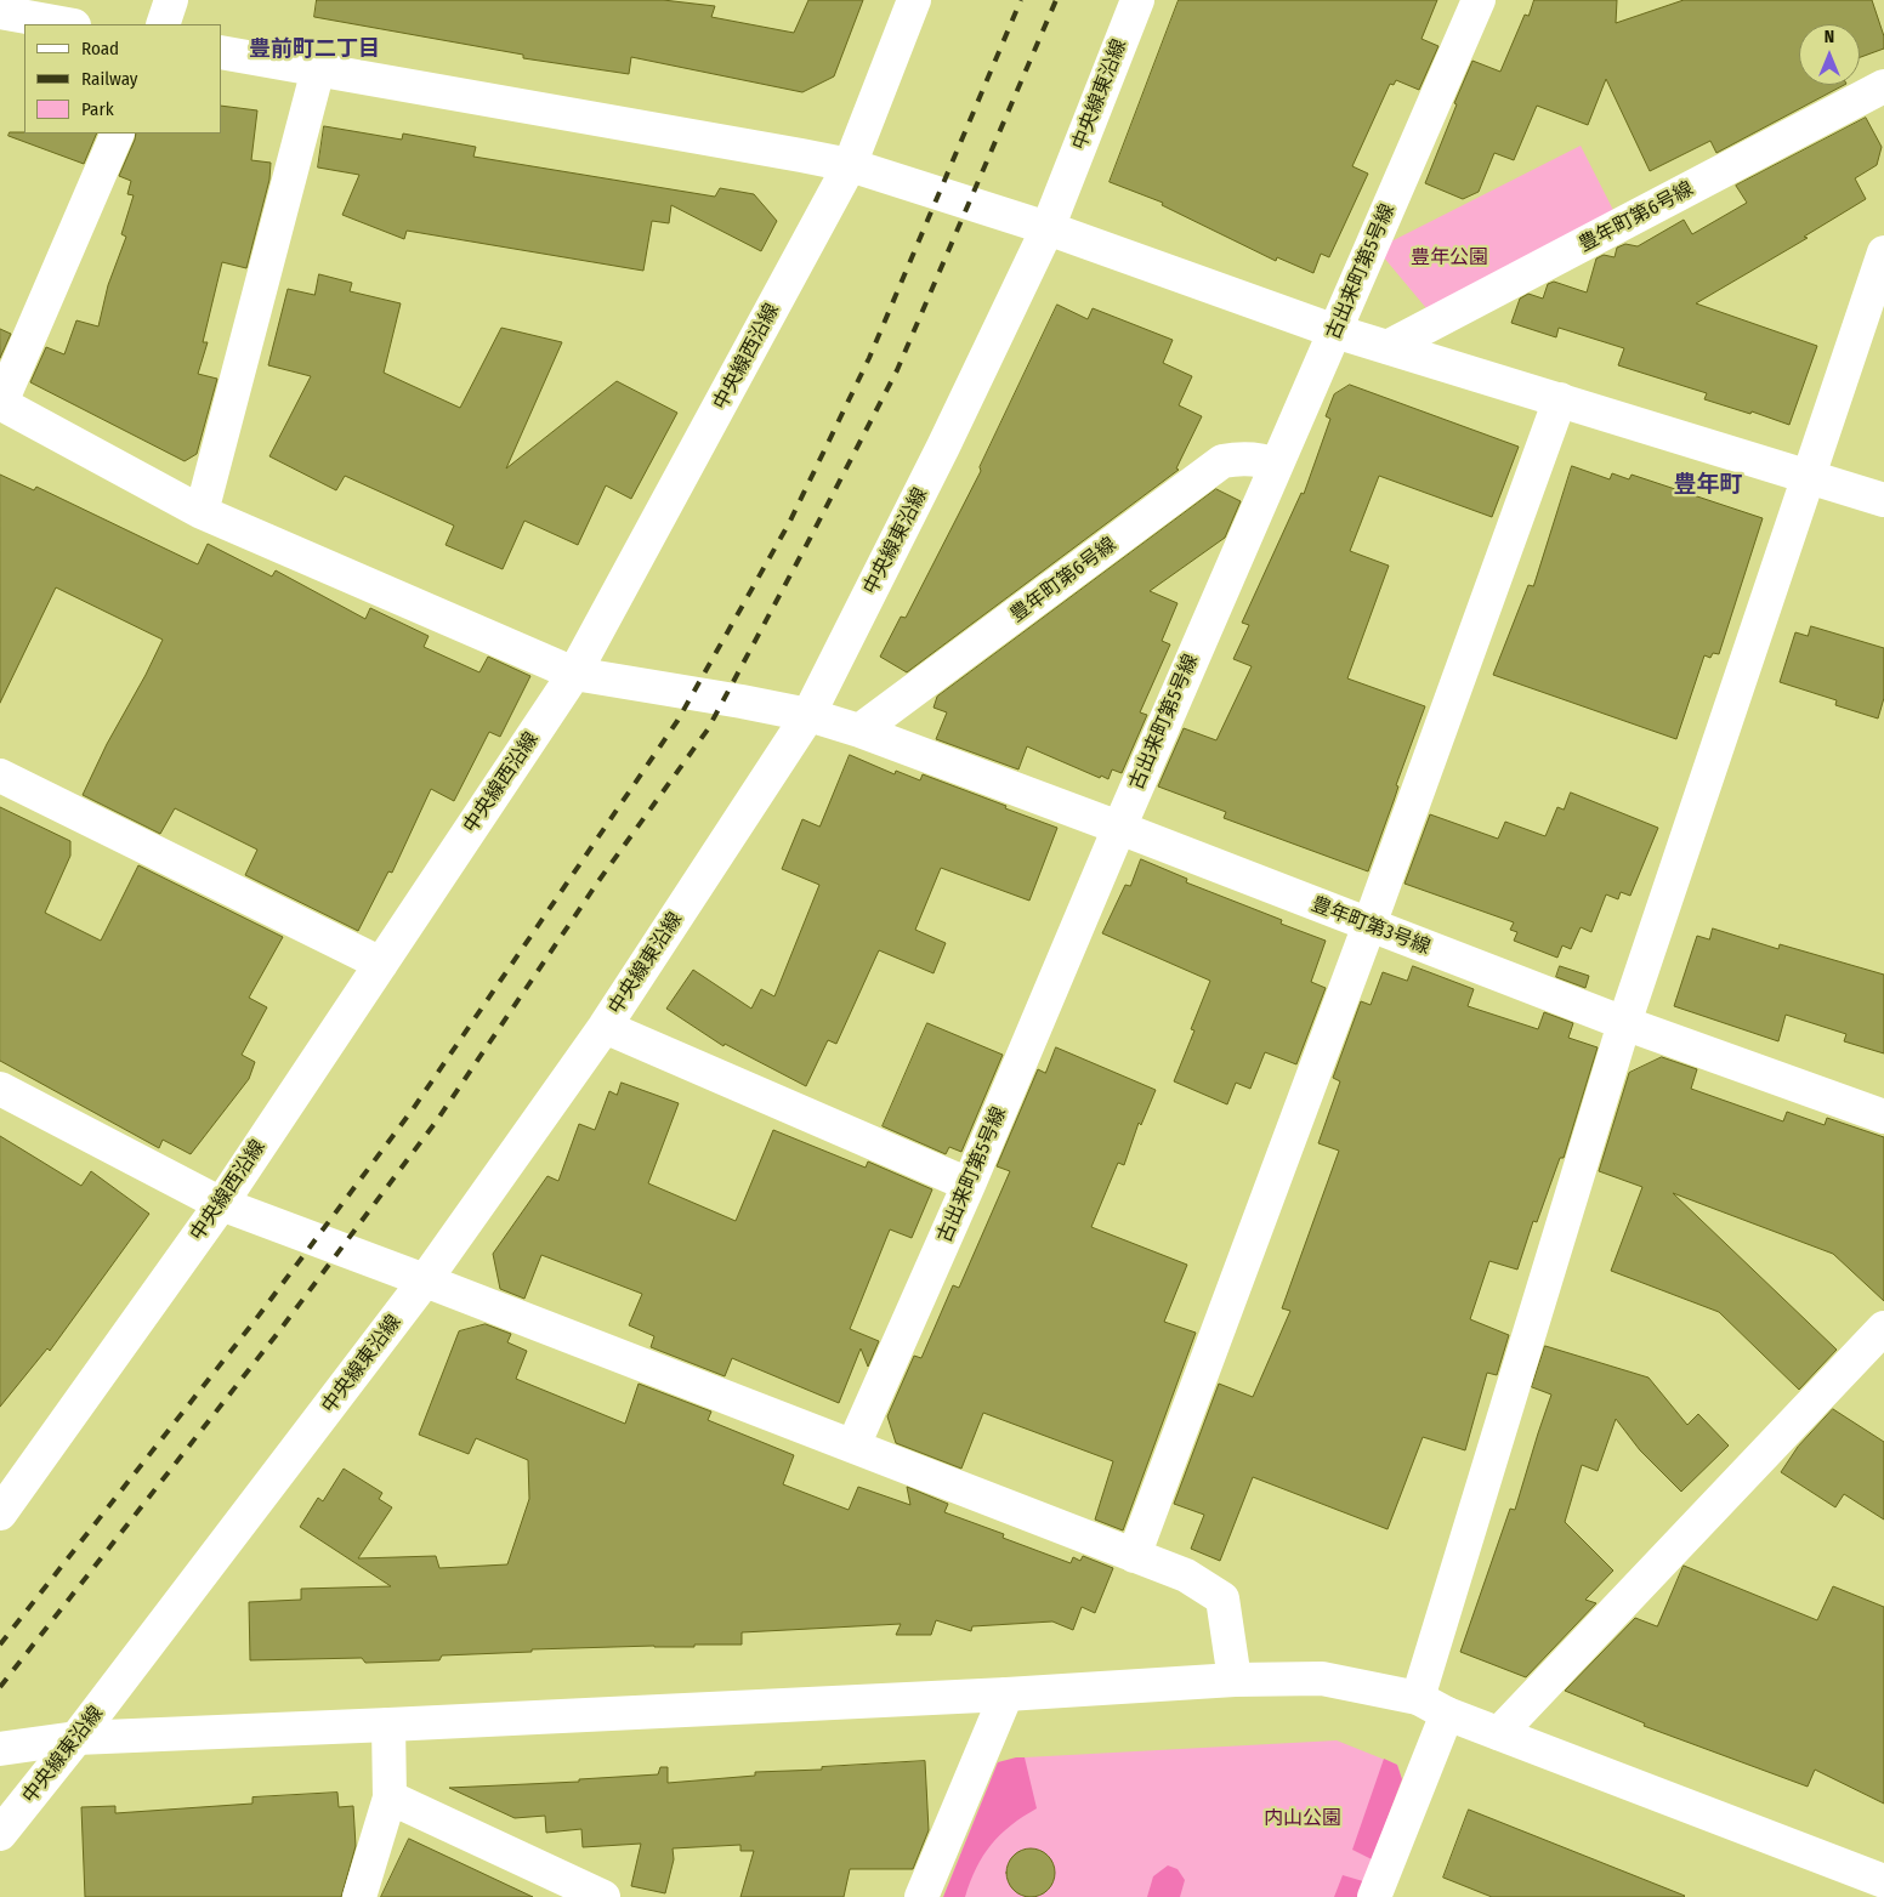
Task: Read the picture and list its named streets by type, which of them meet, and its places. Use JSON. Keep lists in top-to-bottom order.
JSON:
{
  "streets": {
    "street": [
      "中央線東沿線",
      "豊年町第6号線",
      "古出来町第5号線",
      "中央線西沿線",
      "豊年町第3号線"
    ]
  },
  "crossings": [
    ["中央線東沿線", "豊年町第3号線"],
    ["豊年町第6号線", "古出来町第5号線"],
    ["豊年町第6号線", "豊年町第3号線"],
    ["古出来町第5号線", "豊年町第3号線"],
    ["中央線西沿線", "豊年町第3号線"]
  ],
  "districts": ["豊前町二丁目", "豊年町"],
  "parks": ["豊年公園", "内山公園"],
  "legend": ["Road", "Railway", "Park"],
  "north": "top"
}
